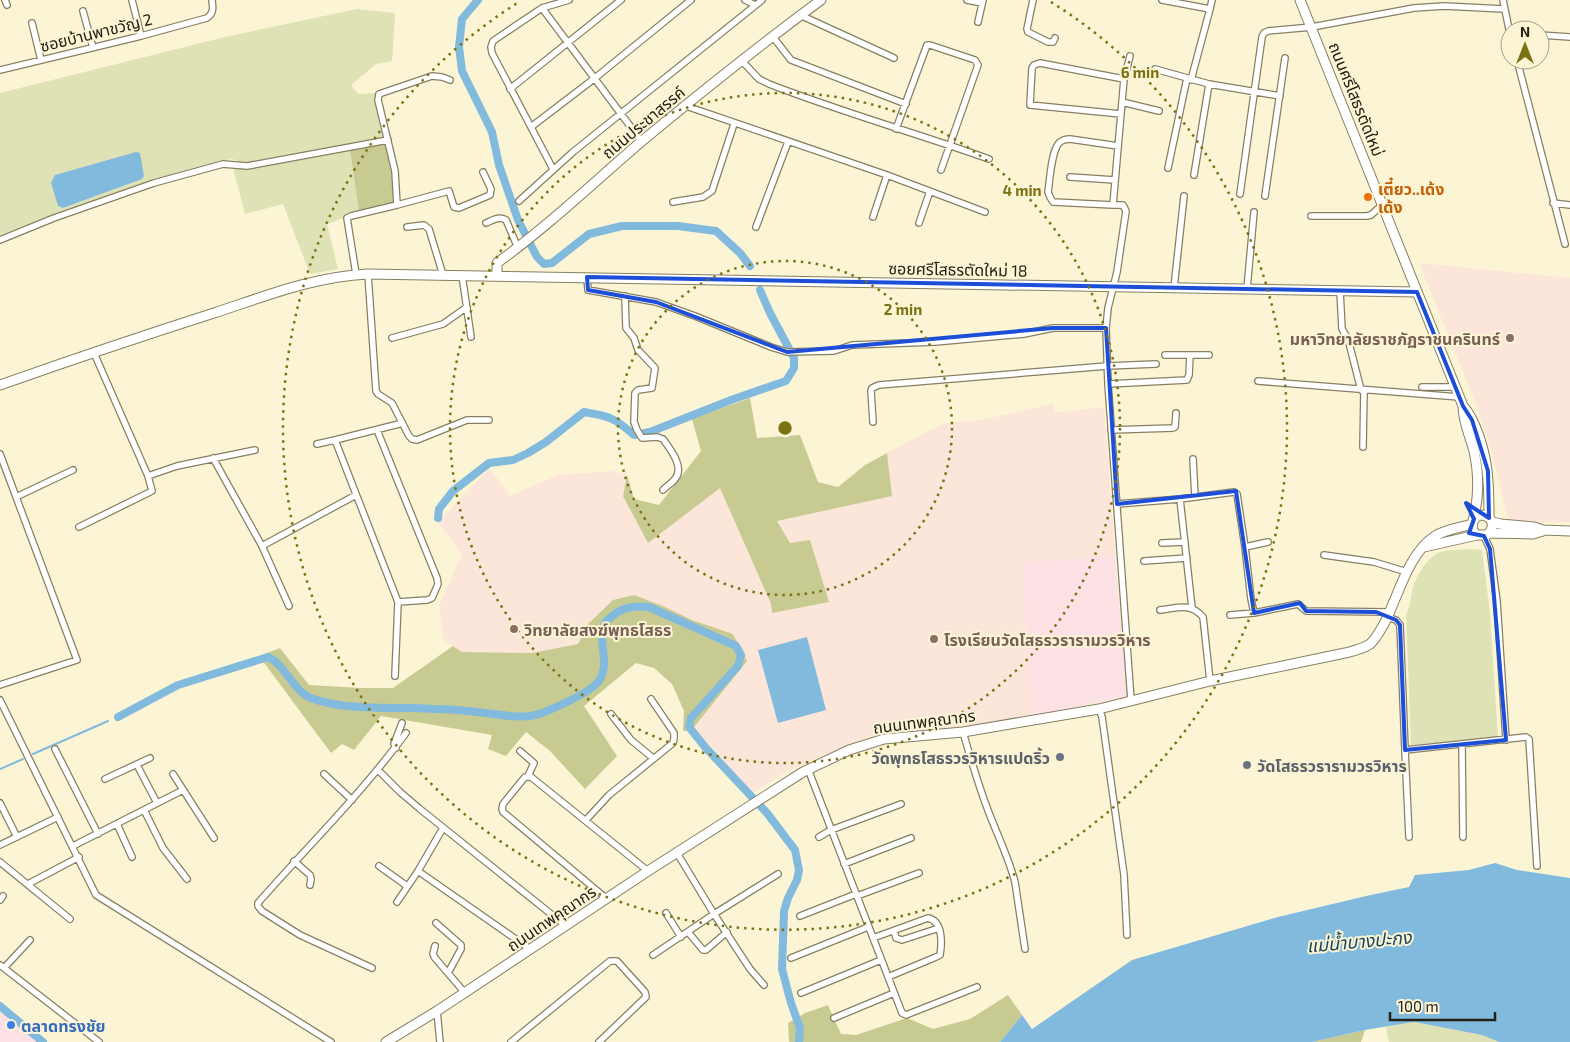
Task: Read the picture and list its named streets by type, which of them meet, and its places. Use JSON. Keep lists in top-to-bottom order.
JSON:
{
  "streets": {
    "street": [
      "ซอยบ้านพาขวัญ 2",
      "ถนนศรีโสธรตัดใหม่",
      "ถนนประชาสรรค์",
      "ซอยศรีโสธรตัดใหม่ 18",
      "ถนนเทพคุณากร"
    ]
  },
  "crossings": [
    ["ถนนศรีโสธรตัดใหม่", "ซอยศรีโสธรตัดใหม่ 18"],
    ["ถนนศรีโสธรตัดใหม่", "ถนนเทพคุณากร"],
    ["ถนนประชาสรรค์", "ซอยศรีโสธรตัดใหม่ 18"]
  ],
  "water": ["แม่น้ำบางปะกง"],
  "places": [
    "เตี๋ยว..เด้ง เด้ง",
    "มหาวิทยาลัยราชภัฏราชนครินทร์",
    "วิทยาลัยสงฆ์พุทธโสธร",
    "โรงเรียนวัดโสธรวรารามวรวิหาร",
    "วัดพุทธโสธรวรวิหารแปดริ้ว",
    "วัดโสธรวรารามวรวิหาร",
    "ตลาดทรงชัย"
  ],
  "scale_bar": "100 m",
  "north": "top",
  "rings": ["6 min", "4 min", "2 min"]
}
